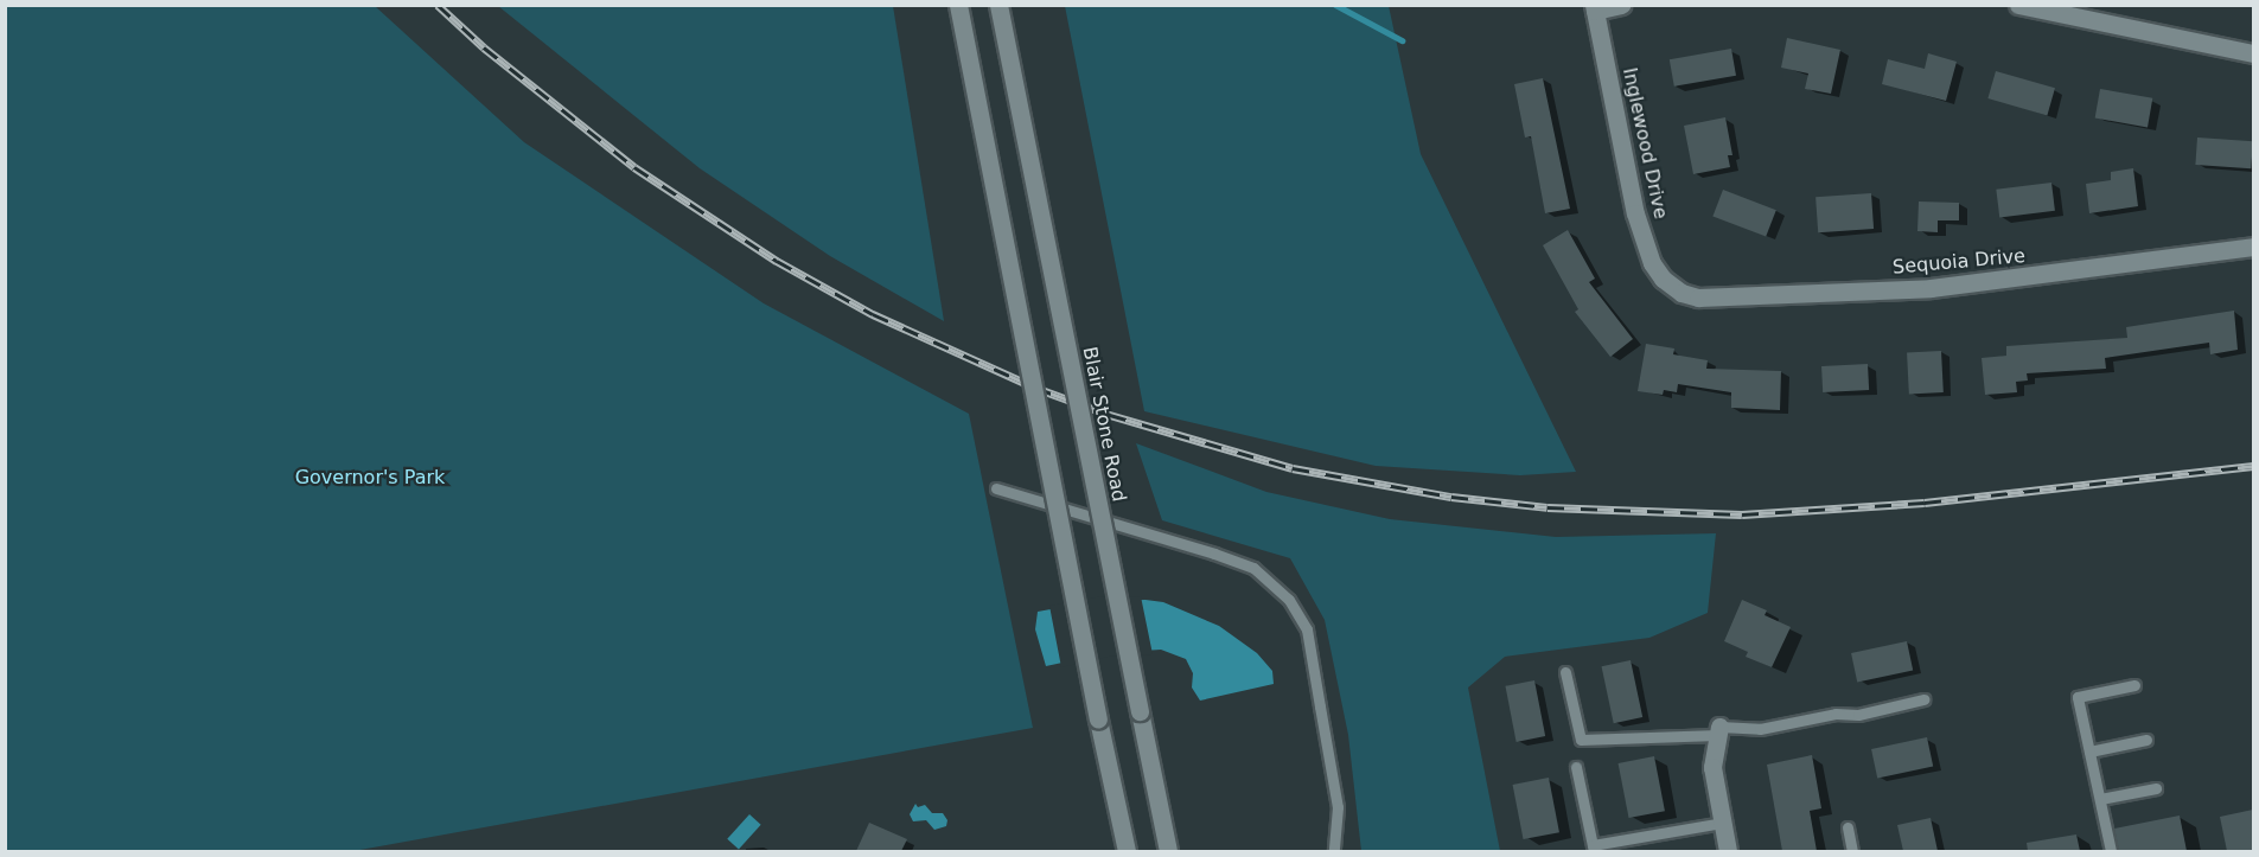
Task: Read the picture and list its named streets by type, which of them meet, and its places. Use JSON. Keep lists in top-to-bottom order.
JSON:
{
  "streets": {
    "main road": ["Inglewood Drive", "Sequoia Drive", "Blair Stone Road"]
  },
  "crossings": [
    ["Inglewood Drive", "Sequoia Drive"]
  ],
  "parks": ["Governor's Park"]
}
